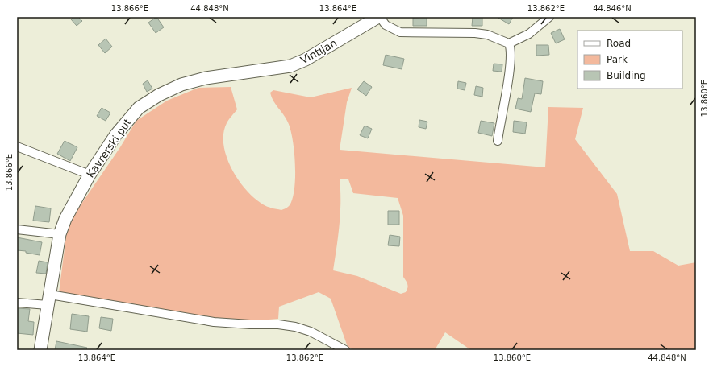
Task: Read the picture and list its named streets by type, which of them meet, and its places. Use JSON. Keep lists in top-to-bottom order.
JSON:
{
  "streets": {
    "main road": ["Vintijan", "Kavrerski put"]
  },
  "crossings": [
    ["Vintijan", "Kavrerski put"]
  ],
  "legend": ["Road", "Park", "Building"],
  "coordinates": [
    "13.866°E",
    "44.848°N",
    "13.864°E",
    "13.862°E",
    "44.846°N",
    "13.860°E"
  ]
}
